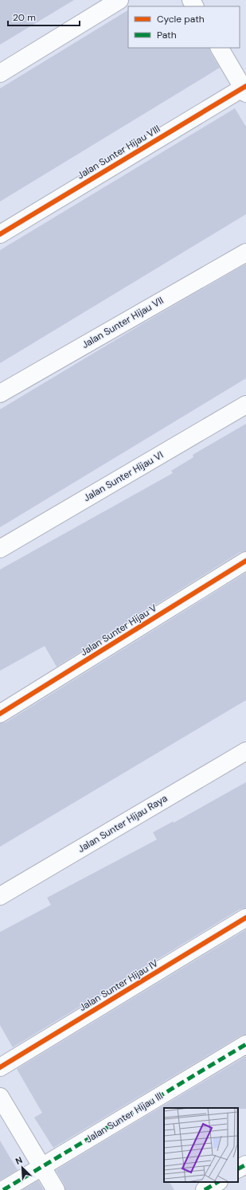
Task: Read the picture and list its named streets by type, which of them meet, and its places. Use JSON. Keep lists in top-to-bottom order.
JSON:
{
  "streets": {
    "street": [
      "Jalan Sunter Hijau VIII",
      "Jalan Sunter Hijau VII",
      "Jalan Sunter Hijau VI",
      "Jalan Sunter Hijau V",
      "Jalan Sunter Hijau Raya",
      "Jalan Sunter Hijau IV",
      "Jalan Sunter Hijau III"
    ]
  },
  "legend": ["Cycle path", "Path"],
  "scale_bar": "20 m",
  "north": "top left"
}
